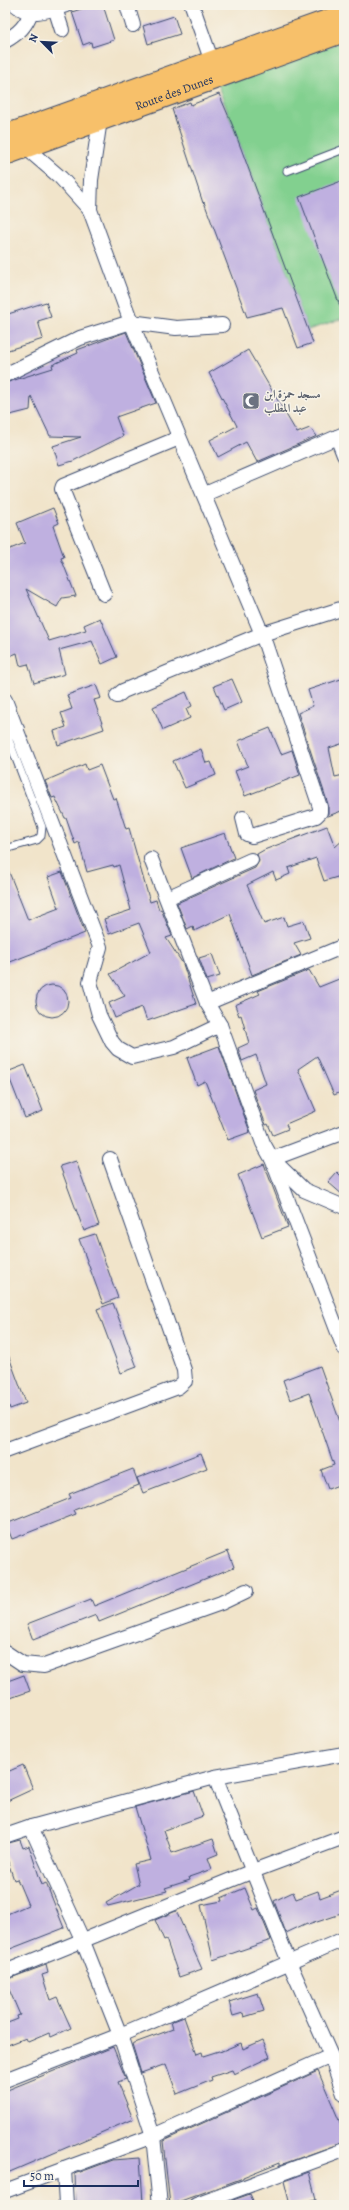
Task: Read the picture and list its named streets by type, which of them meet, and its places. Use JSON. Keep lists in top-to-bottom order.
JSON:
{
  "streets": {
    "main road": ["Route des Dunes"]
  },
  "places": {
    "mosque": ["مسجد حمزة ابن عبد المطلب"]
  },
  "scale_bar": "50 m",
  "north": "top left"
}
